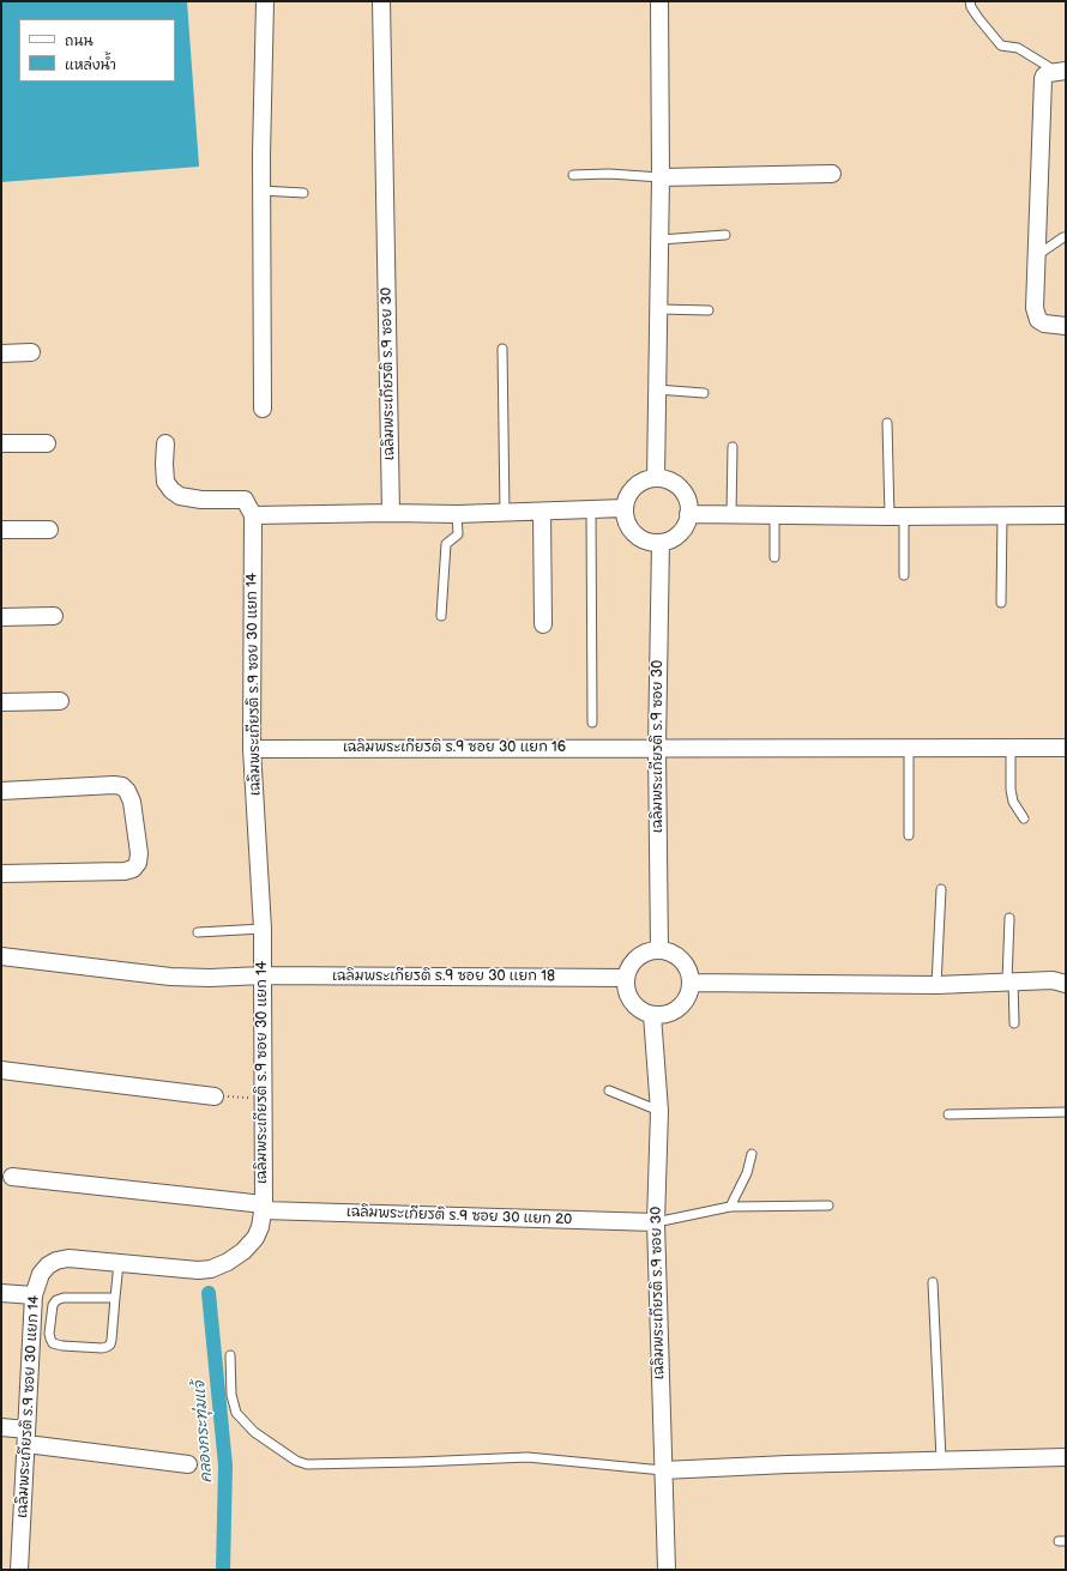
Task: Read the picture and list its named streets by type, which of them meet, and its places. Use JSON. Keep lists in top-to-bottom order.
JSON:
{
  "streets": {
    "street": [
      "เฉลิมพระเกียรติ ร.9 ซอย 30",
      "เฉลิมพระเกียรติ ร.9 ซอย 30 แยก 14",
      "เฉลิมพระเกียรติ ร.9 ซอย 30 แยก 16",
      "เฉลิมพระเกียรติ ร.9 ซอย 30 แยก 18",
      "เฉลิมพระเกียรติ ร.9 ซอย 30 แยก 20"
    ]
  },
  "crossings": [
    ["เฉลิมพระเกียรติ ร.9 ซอย 30", "เฉลิมพระเกียรติ ร.9 ซอย 30 แยก 16"],
    ["เฉลิมพระเกียรติ ร.9 ซอย 30", "เฉลิมพระเกียรติ ร.9 ซอย 30 แยก 18"],
    ["เฉลิมพระเกียรติ ร.9 ซอย 30", "เฉลิมพระเกียรติ ร.9 ซอย 30 แยก 20"],
    ["เฉลิมพระเกียรติ ร.9 ซอย 30 แยก 14", "เฉลิมพระเกียรติ ร.9 ซอย 30 แยก 16"],
    ["เฉลิมพระเกียรติ ร.9 ซอย 30 แยก 14", "เฉลิมพระเกียรติ ร.9 ซอย 30 แยก 18"],
    ["เฉลิมพระเกียรติ ร.9 ซอย 30 แยก 14", "เฉลิมพระเกียรติ ร.9 ซอย 30 แยก 20"]
  ],
  "water": ["คลองกระทุ่มแจ้"],
  "legend": ["ถนน", "แหล่งน้ำ"]
}
